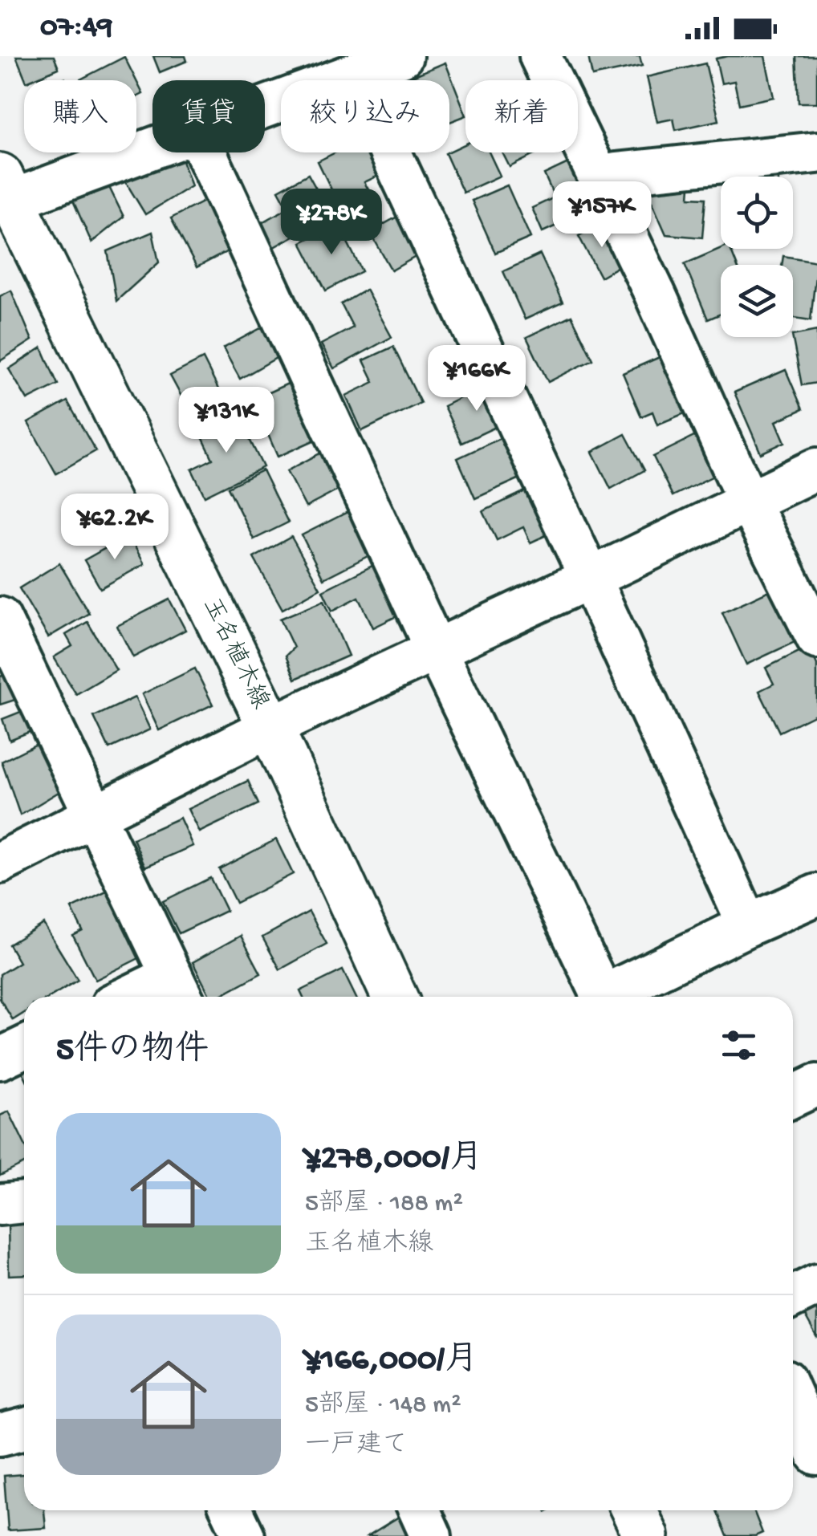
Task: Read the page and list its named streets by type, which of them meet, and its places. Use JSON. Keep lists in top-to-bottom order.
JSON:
{
  "streets": {
    "main road": ["玉名植木線"]
  },
  "page": {
    "status": "07:49",
    "chip": [
      "購入",
      "賃貸",
      "絞り込み",
      "新着"
    ],
    "price": [
      "¥157K",
      "¥278K",
      "¥166K",
      "¥131K",
      "¥62.2K"
    ],
    "heading": "5件の物件",
    "list": [
      {
        "name": "¥278,000/月",
        "note": "5部屋 · 188 m² · 玉名植木線"
      },
      {
        "name": "¥166,000/月",
        "note": "5部屋 · 148 m² · 一戸建て"
      }
    ]
  }
}
